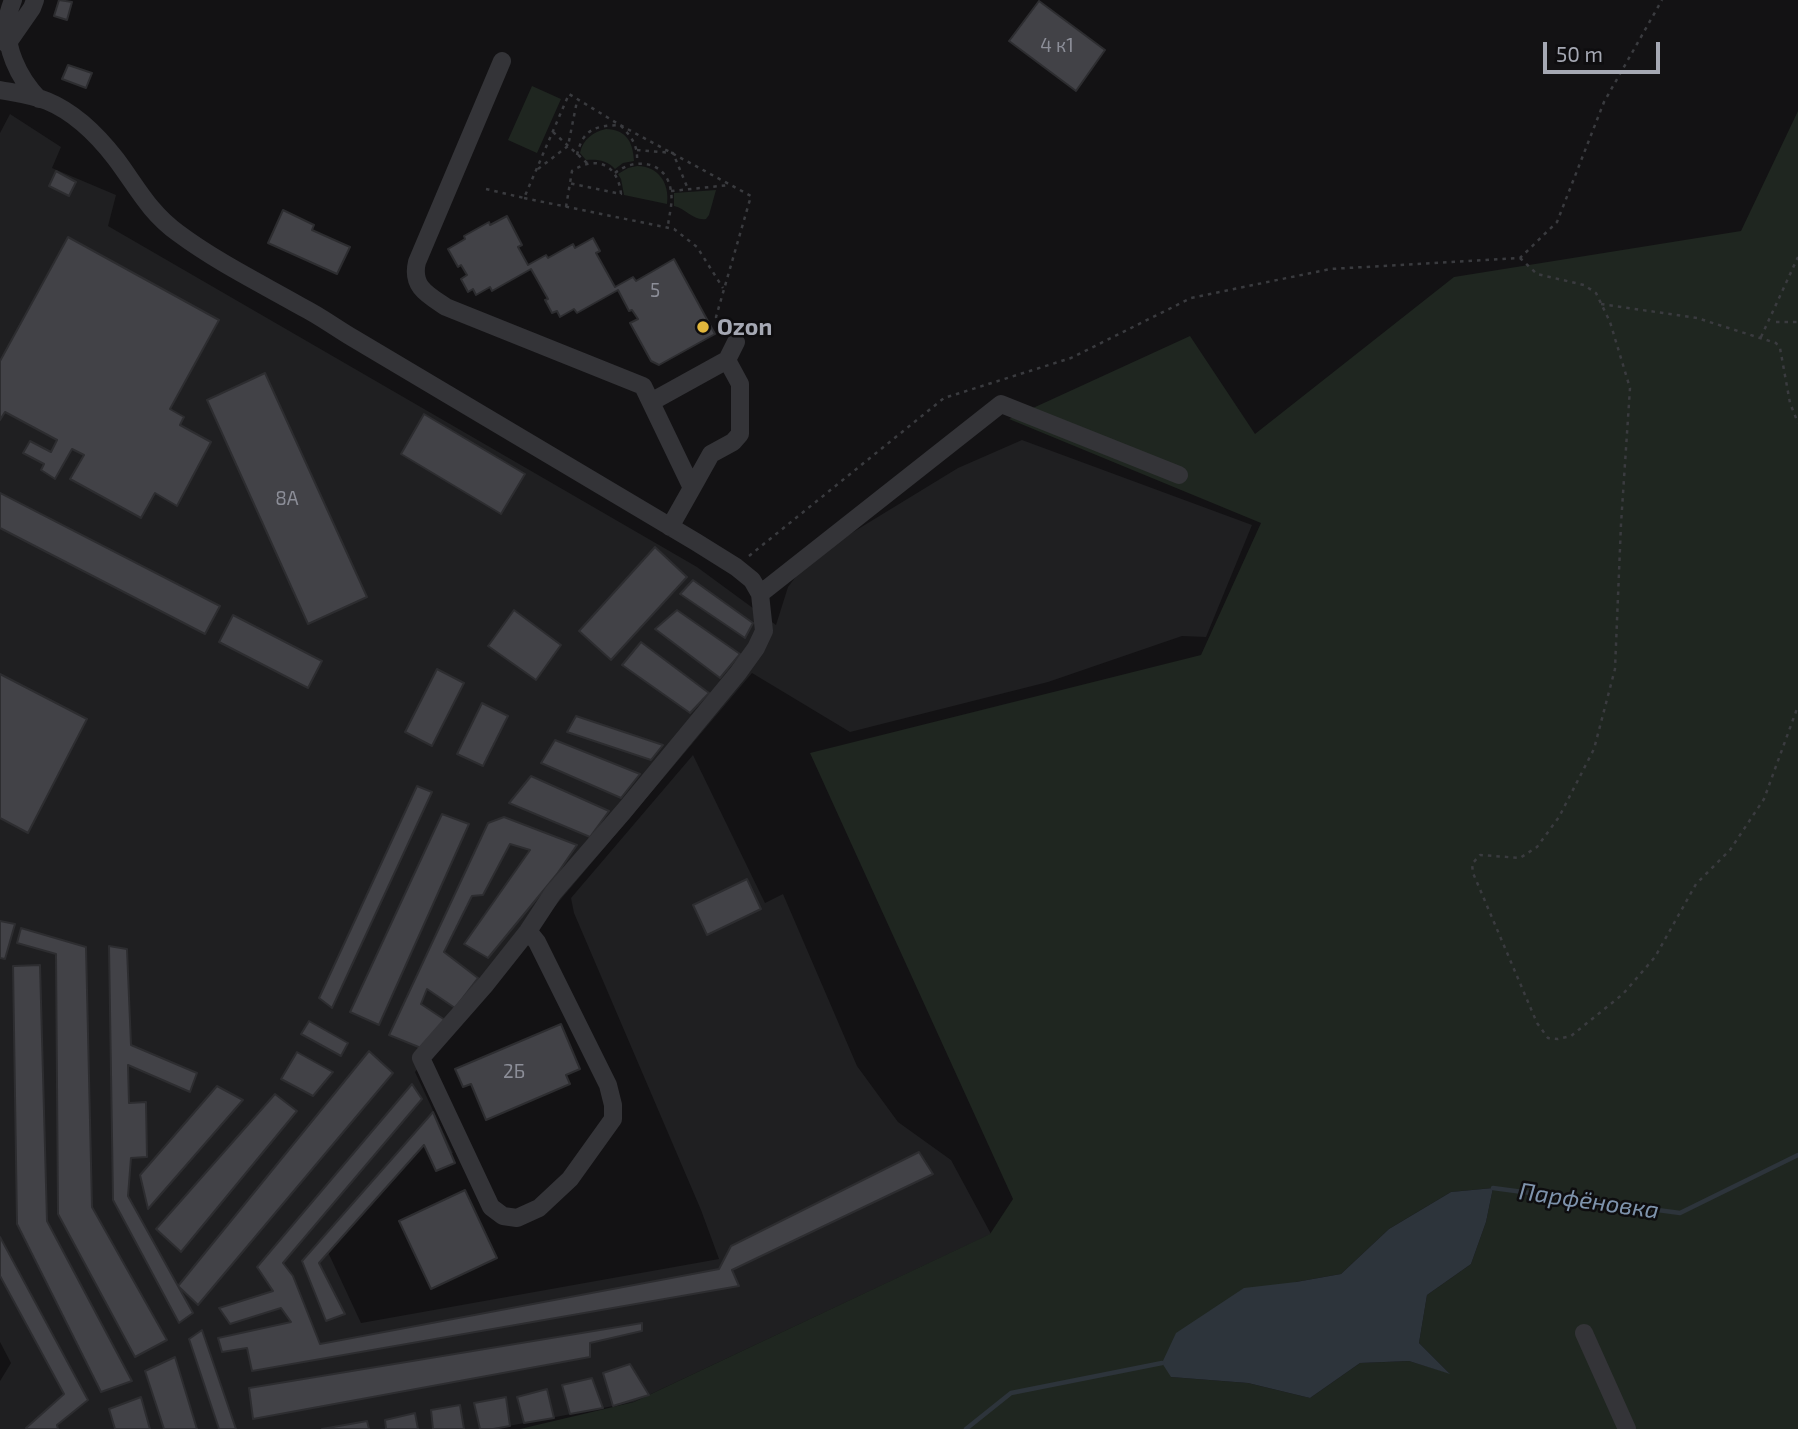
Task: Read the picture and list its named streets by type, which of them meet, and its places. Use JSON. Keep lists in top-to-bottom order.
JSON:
{
  "water": ["Парфёновка"],
  "places": ["Ozon"],
  "house_numbers": [
    "4 к1",
    "5",
    "8А",
    "2Б"
  ],
  "scale_bar": "50 m"
}
